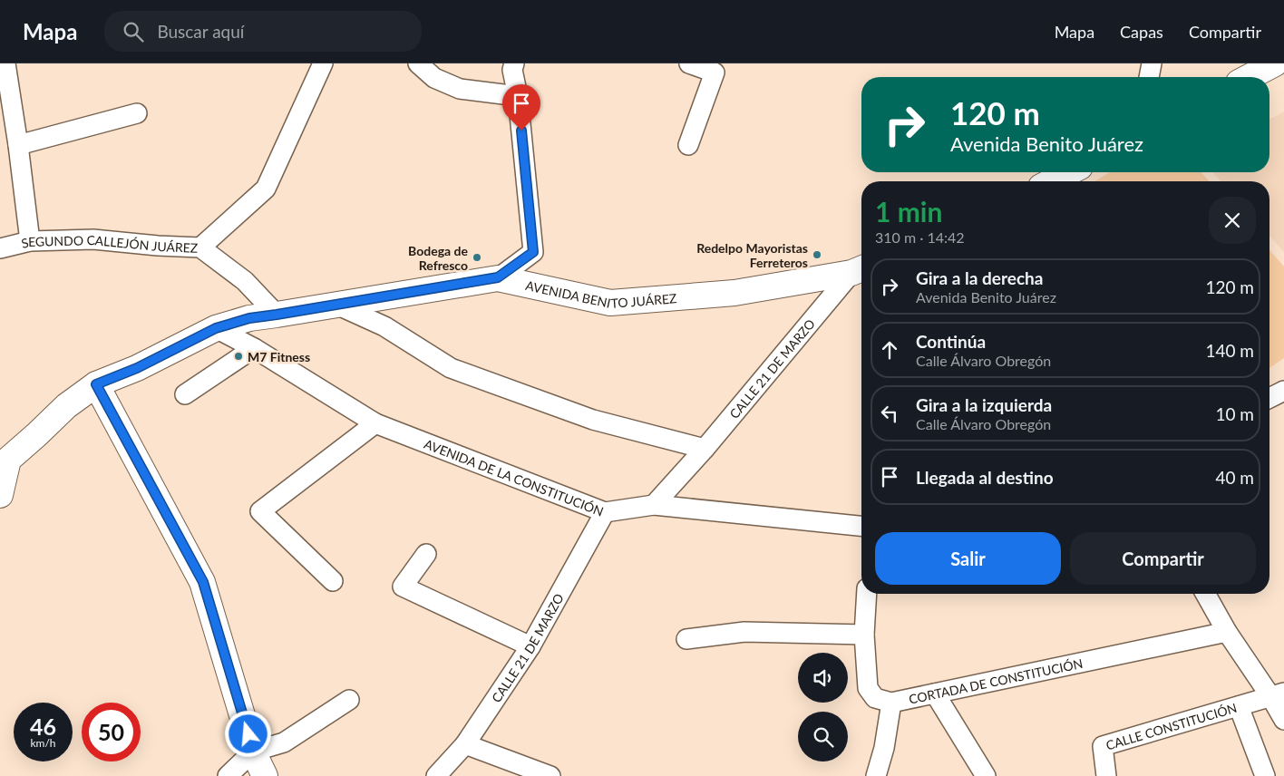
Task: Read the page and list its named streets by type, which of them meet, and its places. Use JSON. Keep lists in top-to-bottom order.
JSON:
{
  "streets": {
    "main road": ["AVENIDA BENITO JUÁREZ"],
    "street": [
      "SEGUNDO CALLEJÓN JUÁREZ",
      "CALLE 21 DE MARZO",
      "AVENIDA DE LA CONSTITUCIÓN",
      "CORTADA DE CONSTITUCIÓN",
      "CALLE CONSTITUCIÓN"
    ]
  },
  "crossings": [
    ["SEGUNDO CALLEJÓN JUÁREZ", "AVENIDA BENITO JUÁREZ"],
    ["AVENIDA BENITO JUÁREZ", "CALLE 21 DE MARZO"],
    ["AVENIDA BENITO JUÁREZ", "AVENIDA DE LA CONSTITUCIÓN"],
    ["CALLE 21 DE MARZO", "AVENIDA DE LA CONSTITUCIÓN"]
  ],
  "places": ["Redelpo Mayoristas Ferreteros", "Bodega de Refresco", "M7 Fitness"],
  "page": {
    "header": "Mapa",
    "search": "Buscar aquí",
    "nav": ["Mapa", "Capas", "Compartir"],
    "turn": ["120 m", "Avenida Benito Juárez"],
    "heading": ["1 min", "310 m · 14:42"],
    "list": [
      {
        "name": "Gira a la derecha",
        "note": "Avenida Benito Juárez",
        "value": "120 m"
      },
      {
        "name": "Continúa",
        "note": "Calle Álvaro Obregón",
        "value": "140 m"
      },
      {
        "name": "Gira a la izquierda",
        "note": "Calle Álvaro Obregón",
        "value": "10 m"
      },
      {
        "name": "Llegada al destino",
        "value": "40 m"
      }
    ],
    "buttons": ["Salir", "Compartir"],
    "speed": "46 km/h",
    "limit": "50"
  }
}
